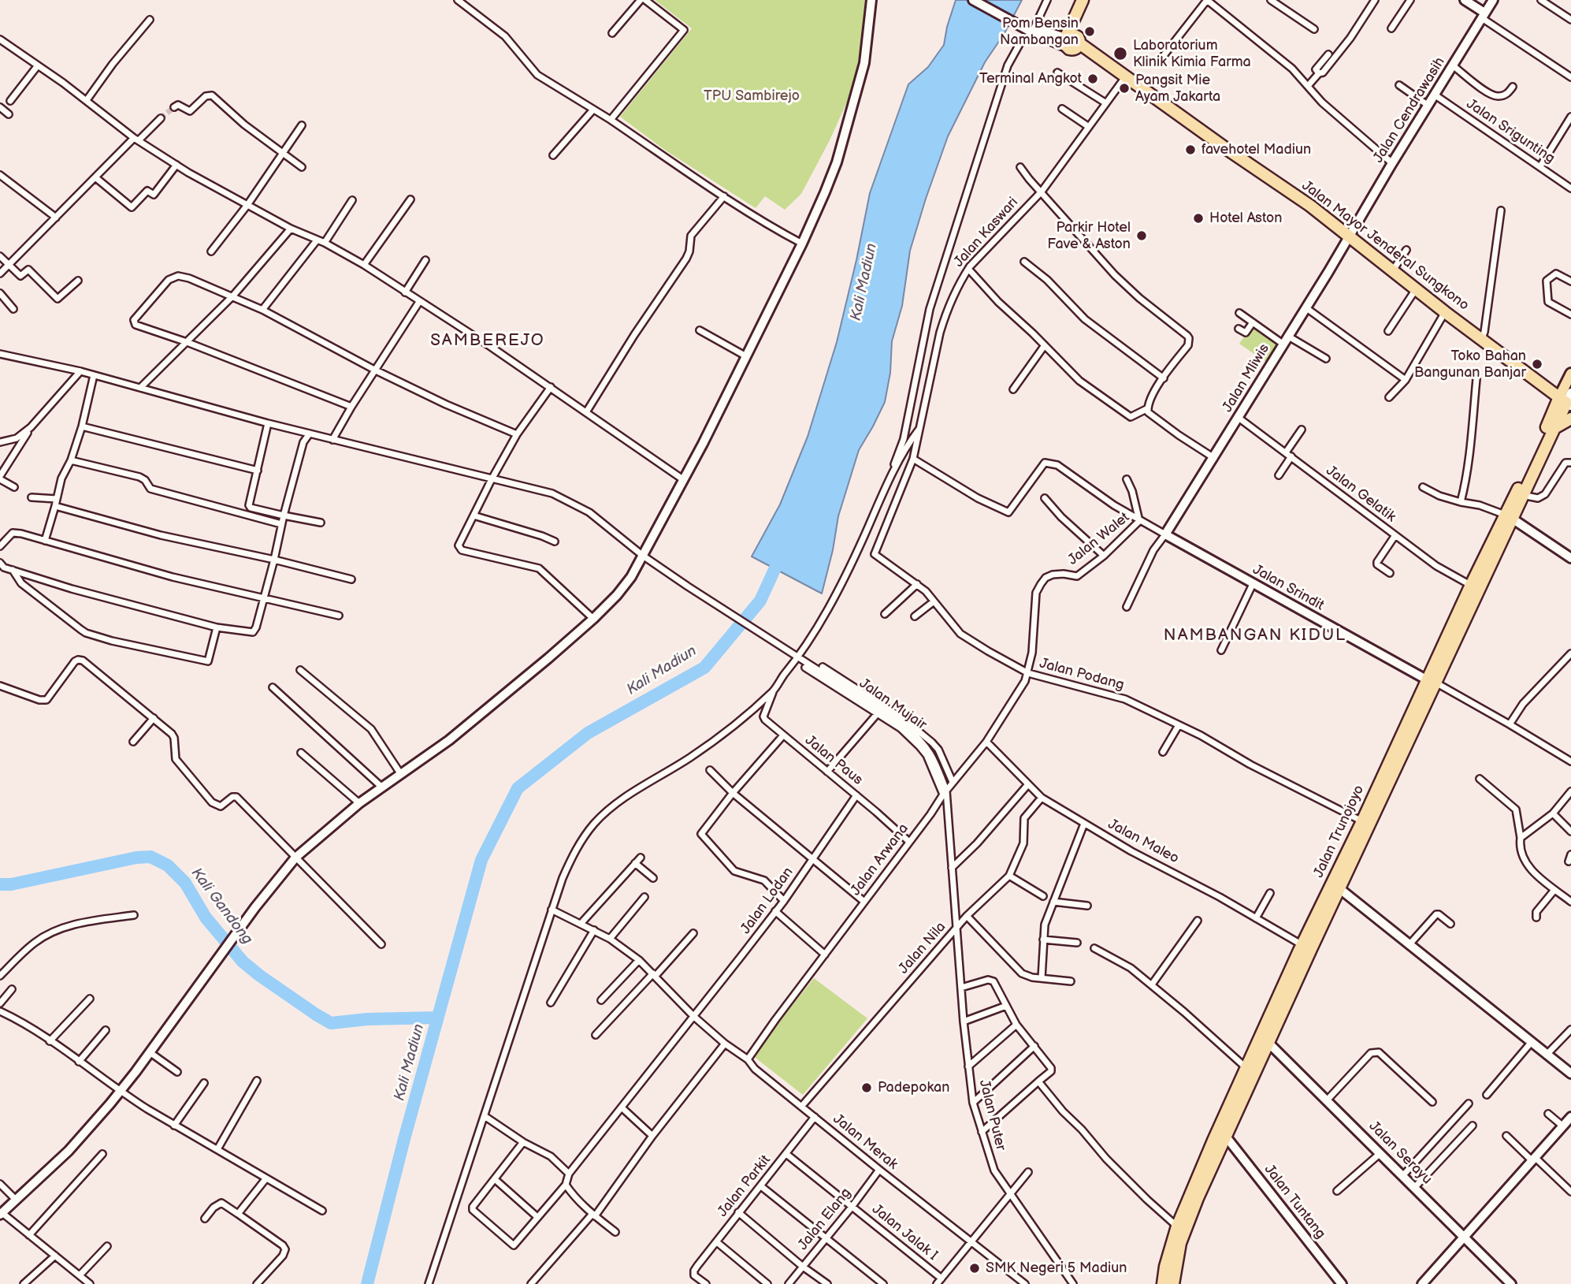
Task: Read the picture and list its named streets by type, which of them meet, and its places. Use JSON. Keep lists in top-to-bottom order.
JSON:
{
  "streets": {
    "highway": ["Jalan Mayor Jenderal Sungkono", "Jalan Trunojoyo"],
    "main road": [
      "Jalan Cendrawasih",
      "Jalan Mliwis",
      "Jalan Srindit",
      "Jalan Serayu",
      "Jalan Tuntang"
    ],
    "street": [
      "Jalan Srigunting",
      "Jalan Kaswari",
      "Jalan Gelatik",
      "Jalan Walet",
      "Jalan Podang",
      "Jalan Mujair",
      "Jalan Paus",
      "Jalan Maleo",
      "Jalan Arwana",
      "Jalan Lodan",
      "Jalan Nila",
      "Jalan Puter",
      "Jalan Merak",
      "Jalan Parkit",
      "Jalan Elang",
      "Jalan Jalak I"
    ]
  },
  "crossings": [
    ["Jalan Cendrawasih", "Jalan Srigunting"],
    ["Jalan Cendrawasih", "Jalan Mayor Jenderal Sungkono"],
    ["Jalan Cendrawasih", "Jalan Mliwis"],
    ["Jalan Kaswari", "Jalan Mayor Jenderal Sungkono"],
    ["Jalan Kaswari", "Jalan Podang"],
    ["Jalan Mayor Jenderal Sungkono", "Jalan Mliwis"],
    ["Jalan Mayor Jenderal Sungkono", "Jalan Trunojoyo"],
    ["Jalan Mliwis", "Jalan Gelatik"],
    ["Jalan Mliwis", "Jalan Walet"],
    ["Jalan Mliwis", "Jalan Srindit"],
    ["Jalan Gelatik", "Jalan Trunojoyo"],
    ["Jalan Walet", "Jalan Srindit"],
    ["Jalan Walet", "Jalan Podang"],
    ["Jalan Walet", "Jalan Arwana"],
    ["Jalan Srindit", "Jalan Trunojoyo"],
    ["Jalan Podang", "Jalan Trunojoyo"],
    ["Jalan Podang", "Jalan Arwana"],
    ["Jalan Mujair", "Jalan Arwana"],
    ["Jalan Mujair", "Jalan Nila"],
    ["Jalan Mujair", "Jalan Puter"],
    ["Jalan Paus", "Jalan Arwana"],
    ["Jalan Paus", "Jalan Lodan"],
    ["Jalan Trunojoyo", "Jalan Maleo"],
    ["Jalan Trunojoyo", "Jalan Serayu"],
    ["Jalan Trunojoyo", "Jalan Tuntang"],
    ["Jalan Maleo", "Jalan Arwana"],
    ["Jalan Maleo", "Jalan Nila"],
    ["Jalan Arwana", "Jalan Merak"],
    ["Jalan Lodan", "Jalan Merak"],
    ["Jalan Nila", "Jalan Puter"],
    ["Jalan Nila", "Jalan Merak"],
    ["Jalan Merak", "Jalan Parkit"],
    ["Jalan Merak", "Jalan Elang"],
    ["Jalan Parkit", "Jalan Jalak I"],
    ["Jalan Elang", "Jalan Jalak I"]
  ],
  "districts": ["SAMBEREJO", "NAMBANGAN KIDUL"],
  "water": ["Kali Madiun", "Kali Gandong"],
  "parks": ["TPU Sambirejo"],
  "places": [
    "Pom Bensin Nambangan",
    "Laboratorium Klinik Kimia Farma",
    "Terminal Angkot",
    "Pangsit Mie Ayam Jakarta",
    "favehotel Madiun",
    "Hotel Aston",
    "Parkir Hotel Fave & Aston",
    "Toko Bahan Bangunan Banjar",
    "Padepokan",
    "SMK Negeri 5 Madiun"
  ]
}
